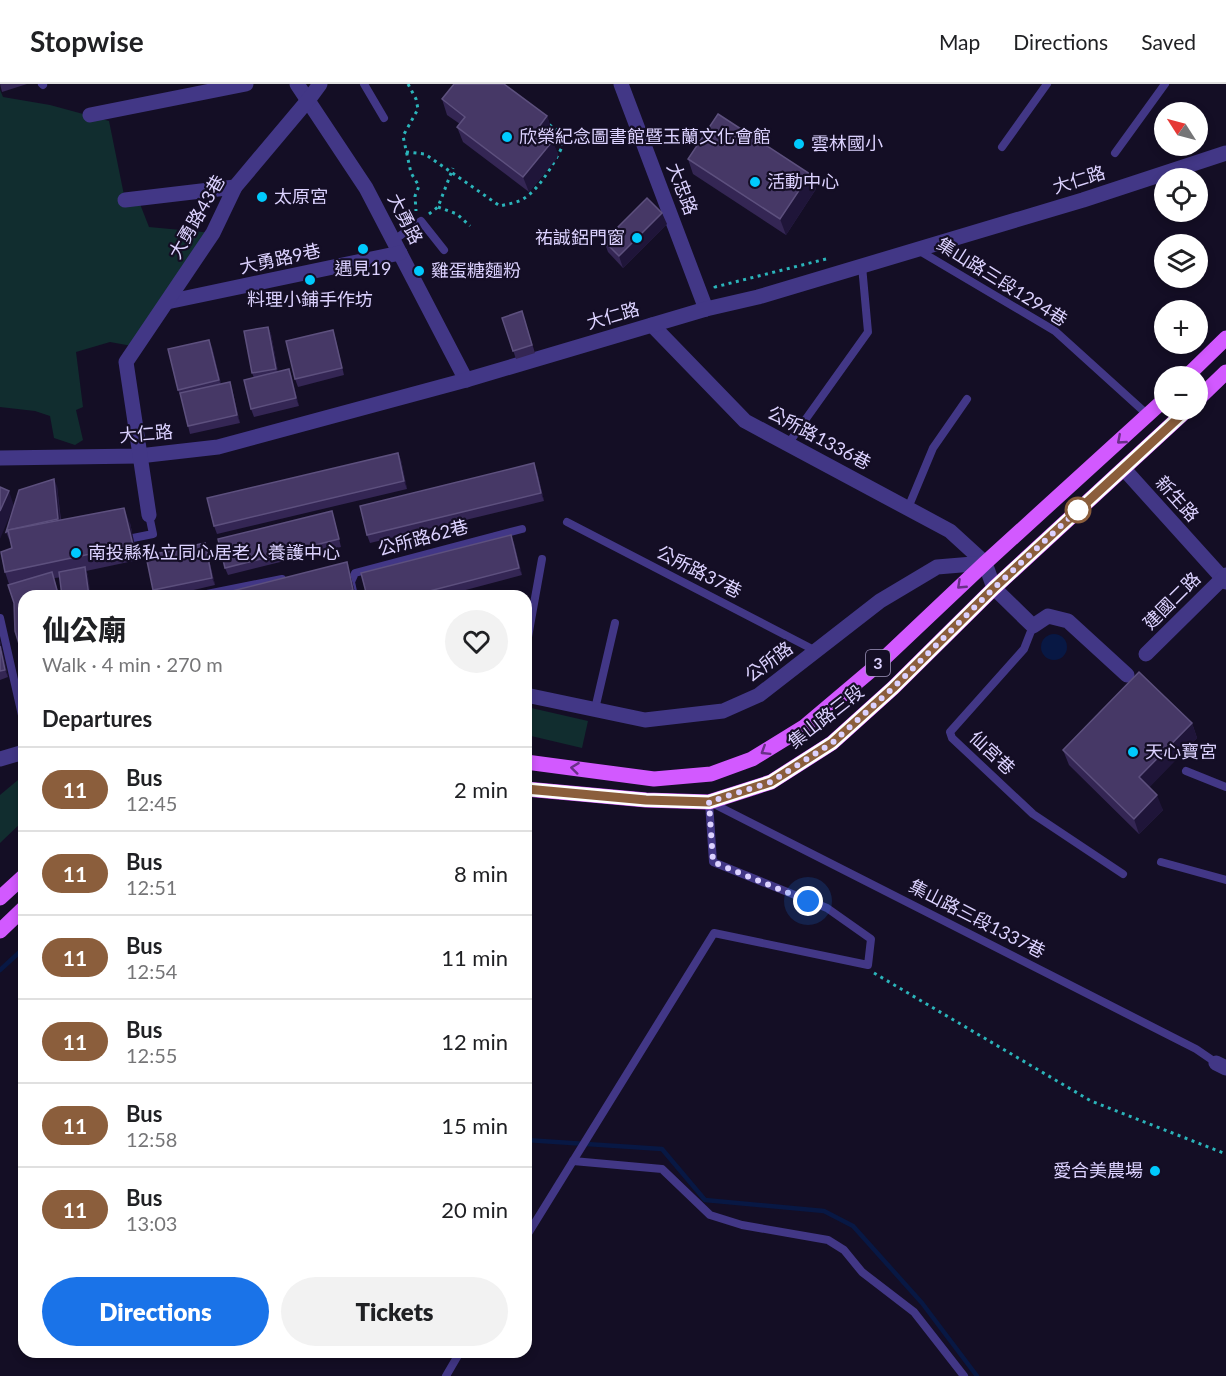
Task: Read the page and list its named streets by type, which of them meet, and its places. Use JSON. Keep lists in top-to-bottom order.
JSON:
{
  "streets": {
    "main road": ["3", "集山路三段"],
    "street": [
      "大仁路",
      "大忠路",
      "大勇路43巷",
      "大勇路",
      "大勇路9巷",
      "公所路1336巷",
      "新生路",
      "建國二路",
      "公所路"
    ],
    "lane": [
      "集山路三段1294巷",
      "公所路62巷",
      "公所路37巷",
      "仙宮巷",
      "集山路三段1337巷"
    ]
  },
  "crossings": [
    ["大仁路", "大忠路"],
    ["大仁路", "大勇路43巷"],
    ["大仁路", "大勇路"],
    ["大仁路", "集山路三段1294巷"],
    ["大仁路", "公所路1336巷"],
    ["大勇路43巷", "大勇路"],
    ["大勇路43巷", "大勇路9巷"],
    ["大勇路", "大勇路9巷"],
    ["集山路三段1294巷", "集山路三段"],
    ["公所路1336巷", "公所路"],
    ["公所路1336巷", "集山路三段"],
    ["新生路", "建國二路"],
    ["新生路", "集山路三段"],
    ["公所路37巷", "公所路"],
    ["公所路", "集山路三段"],
    ["集山路三段", "集山路三段1337巷"]
  ],
  "places": [
    "欣榮紀念圖書館暨玉蘭文化會館",
    "雲林國小",
    "活動中心",
    "太原宮",
    "祐誠鋁門窗",
    "遇見19",
    "雞蛋糖麵粉",
    "料理小鋪手作坊",
    "南投縣私立同心居老人養護中心",
    "天心寶宮",
    "愛合美農場"
  ],
  "lines": ["bus line 11"],
  "north": "top left",
  "page": {
    "header": "Stopwise",
    "nav": ["Map", "Directions", "Saved"],
    "map_buttons": ["+", "−"],
    "heading": [
      ["仙公廟", "Walk · 4 min · 270 m"],
      "Departures"
    ],
    "list": [
      {
        "mark": "11",
        "name": "Bus",
        "note": "12:45",
        "value": "2 min"
      },
      {
        "mark": "11",
        "name": "Bus",
        "note": "12:51",
        "value": "8 min"
      },
      {
        "mark": "11",
        "name": "Bus",
        "note": "12:54",
        "value": "11 min"
      },
      {
        "mark": "11",
        "name": "Bus",
        "note": "12:55",
        "value": "12 min"
      },
      {
        "mark": "11",
        "name": "Bus",
        "note": "12:58",
        "value": "15 min"
      },
      {
        "mark": "11",
        "name": "Bus",
        "note": "13:03",
        "value": "20 min"
      }
    ],
    "buttons": ["Directions", "Tickets"]
  }
}
